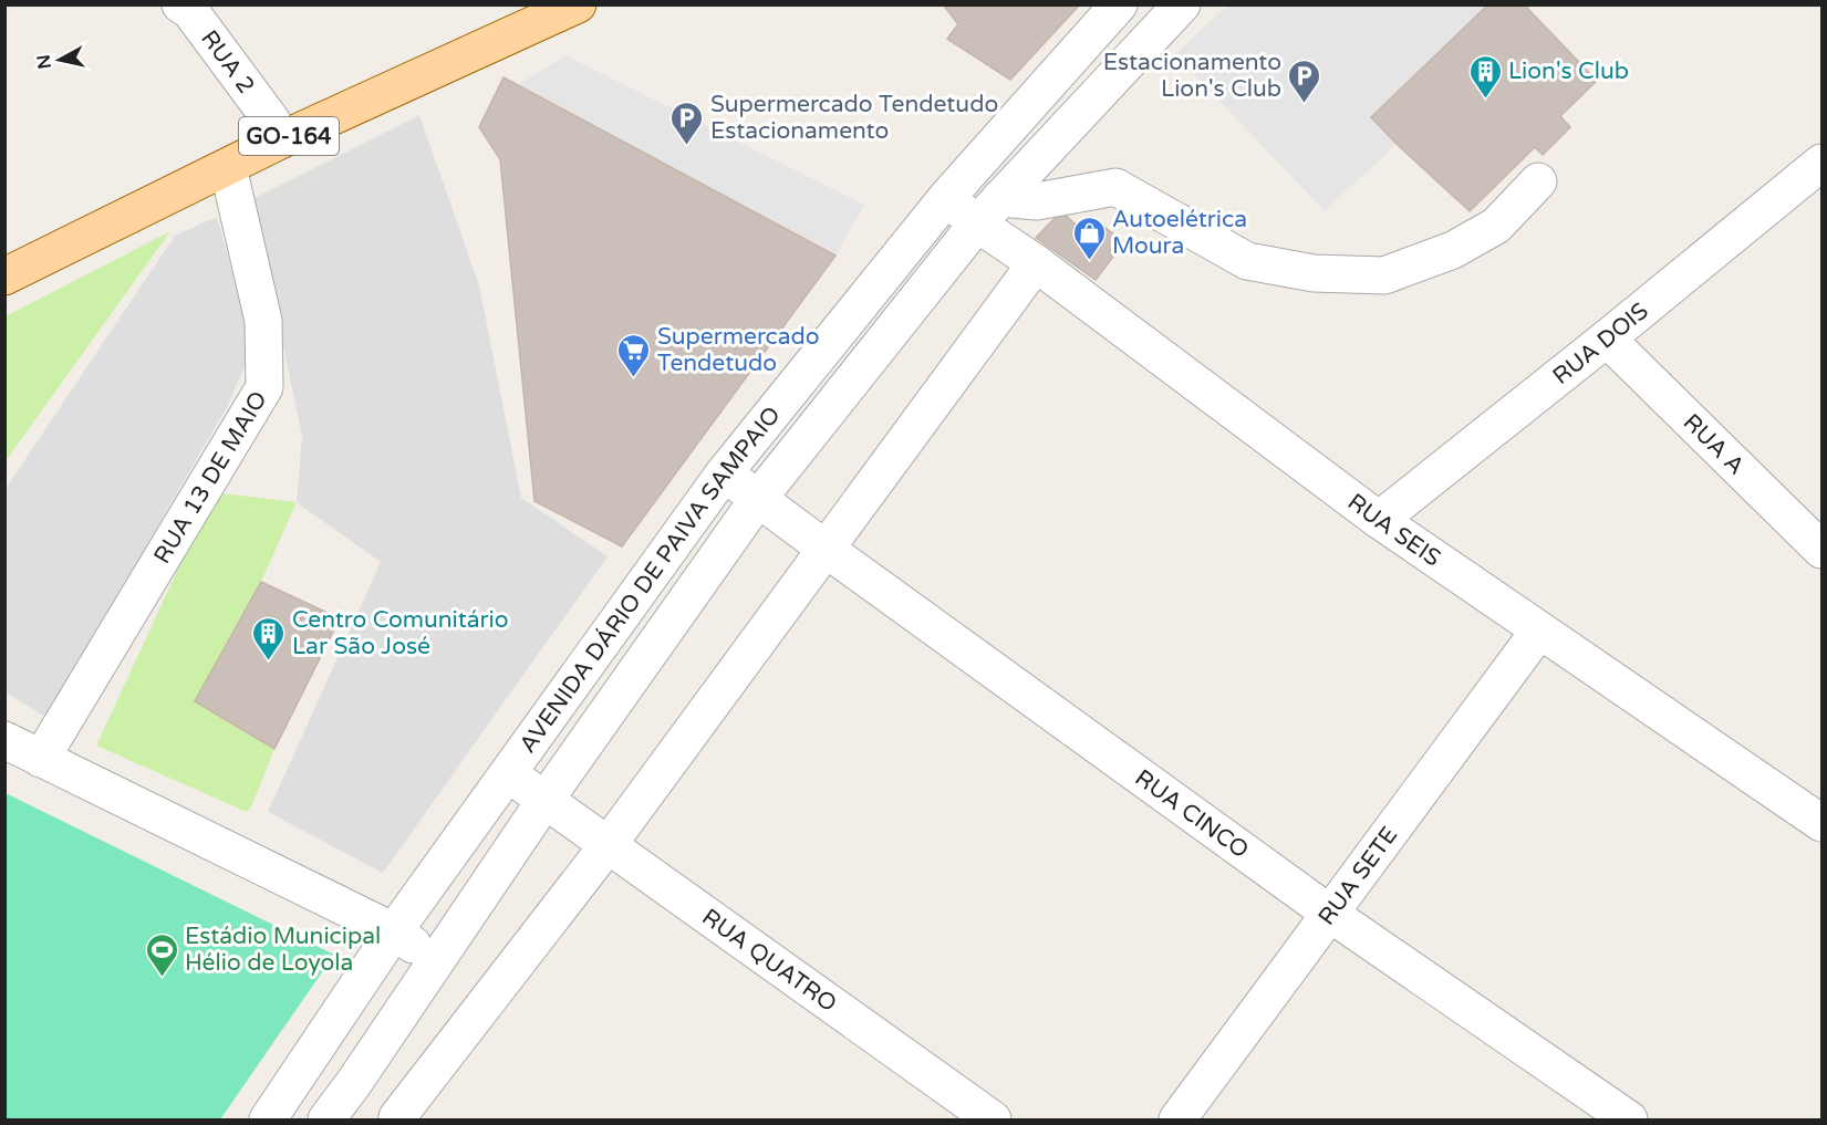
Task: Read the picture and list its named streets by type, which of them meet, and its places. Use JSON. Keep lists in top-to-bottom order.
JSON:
{
  "streets": {
    "main road": ["GO-164"],
    "street": [
      "RUA 2",
      "RUA DOIS",
      "RUA A",
      "RUA 13 DE MAIO",
      "RUA SEIS",
      "AVENIDA DÁRIO DE PAIVA SAMPAIO",
      "RUA CINCO",
      "RUA SETE",
      "RUA QUATRO"
    ]
  },
  "crossings": [
    ["RUA 2", "GO-164"],
    ["GO-164", "RUA 13 DE MAIO"],
    ["RUA DOIS", "RUA A"],
    ["RUA DOIS", "RUA SEIS"],
    ["RUA SEIS", "AVENIDA DÁRIO DE PAIVA SAMPAIO"],
    ["RUA SEIS", "RUA SETE"],
    ["AVENIDA DÁRIO DE PAIVA SAMPAIO", "RUA CINCO"],
    ["AVENIDA DÁRIO DE PAIVA SAMPAIO", "RUA QUATRO"],
    ["RUA CINCO", "RUA SETE"]
  ],
  "places": {
    "building": ["Lion's Club", "Centro Comunitário Lar São José"],
    "parking": ["Estacionamento Lion's Club", "Supermercado Tendetudo Estacionamento"],
    "shop": ["Autoelétrica Moura"],
    "supermarket": ["Supermercado Tendetudo"],
    "sports": ["Estádio Municipal Hélio de Loyola"]
  },
  "north": "left"
}
